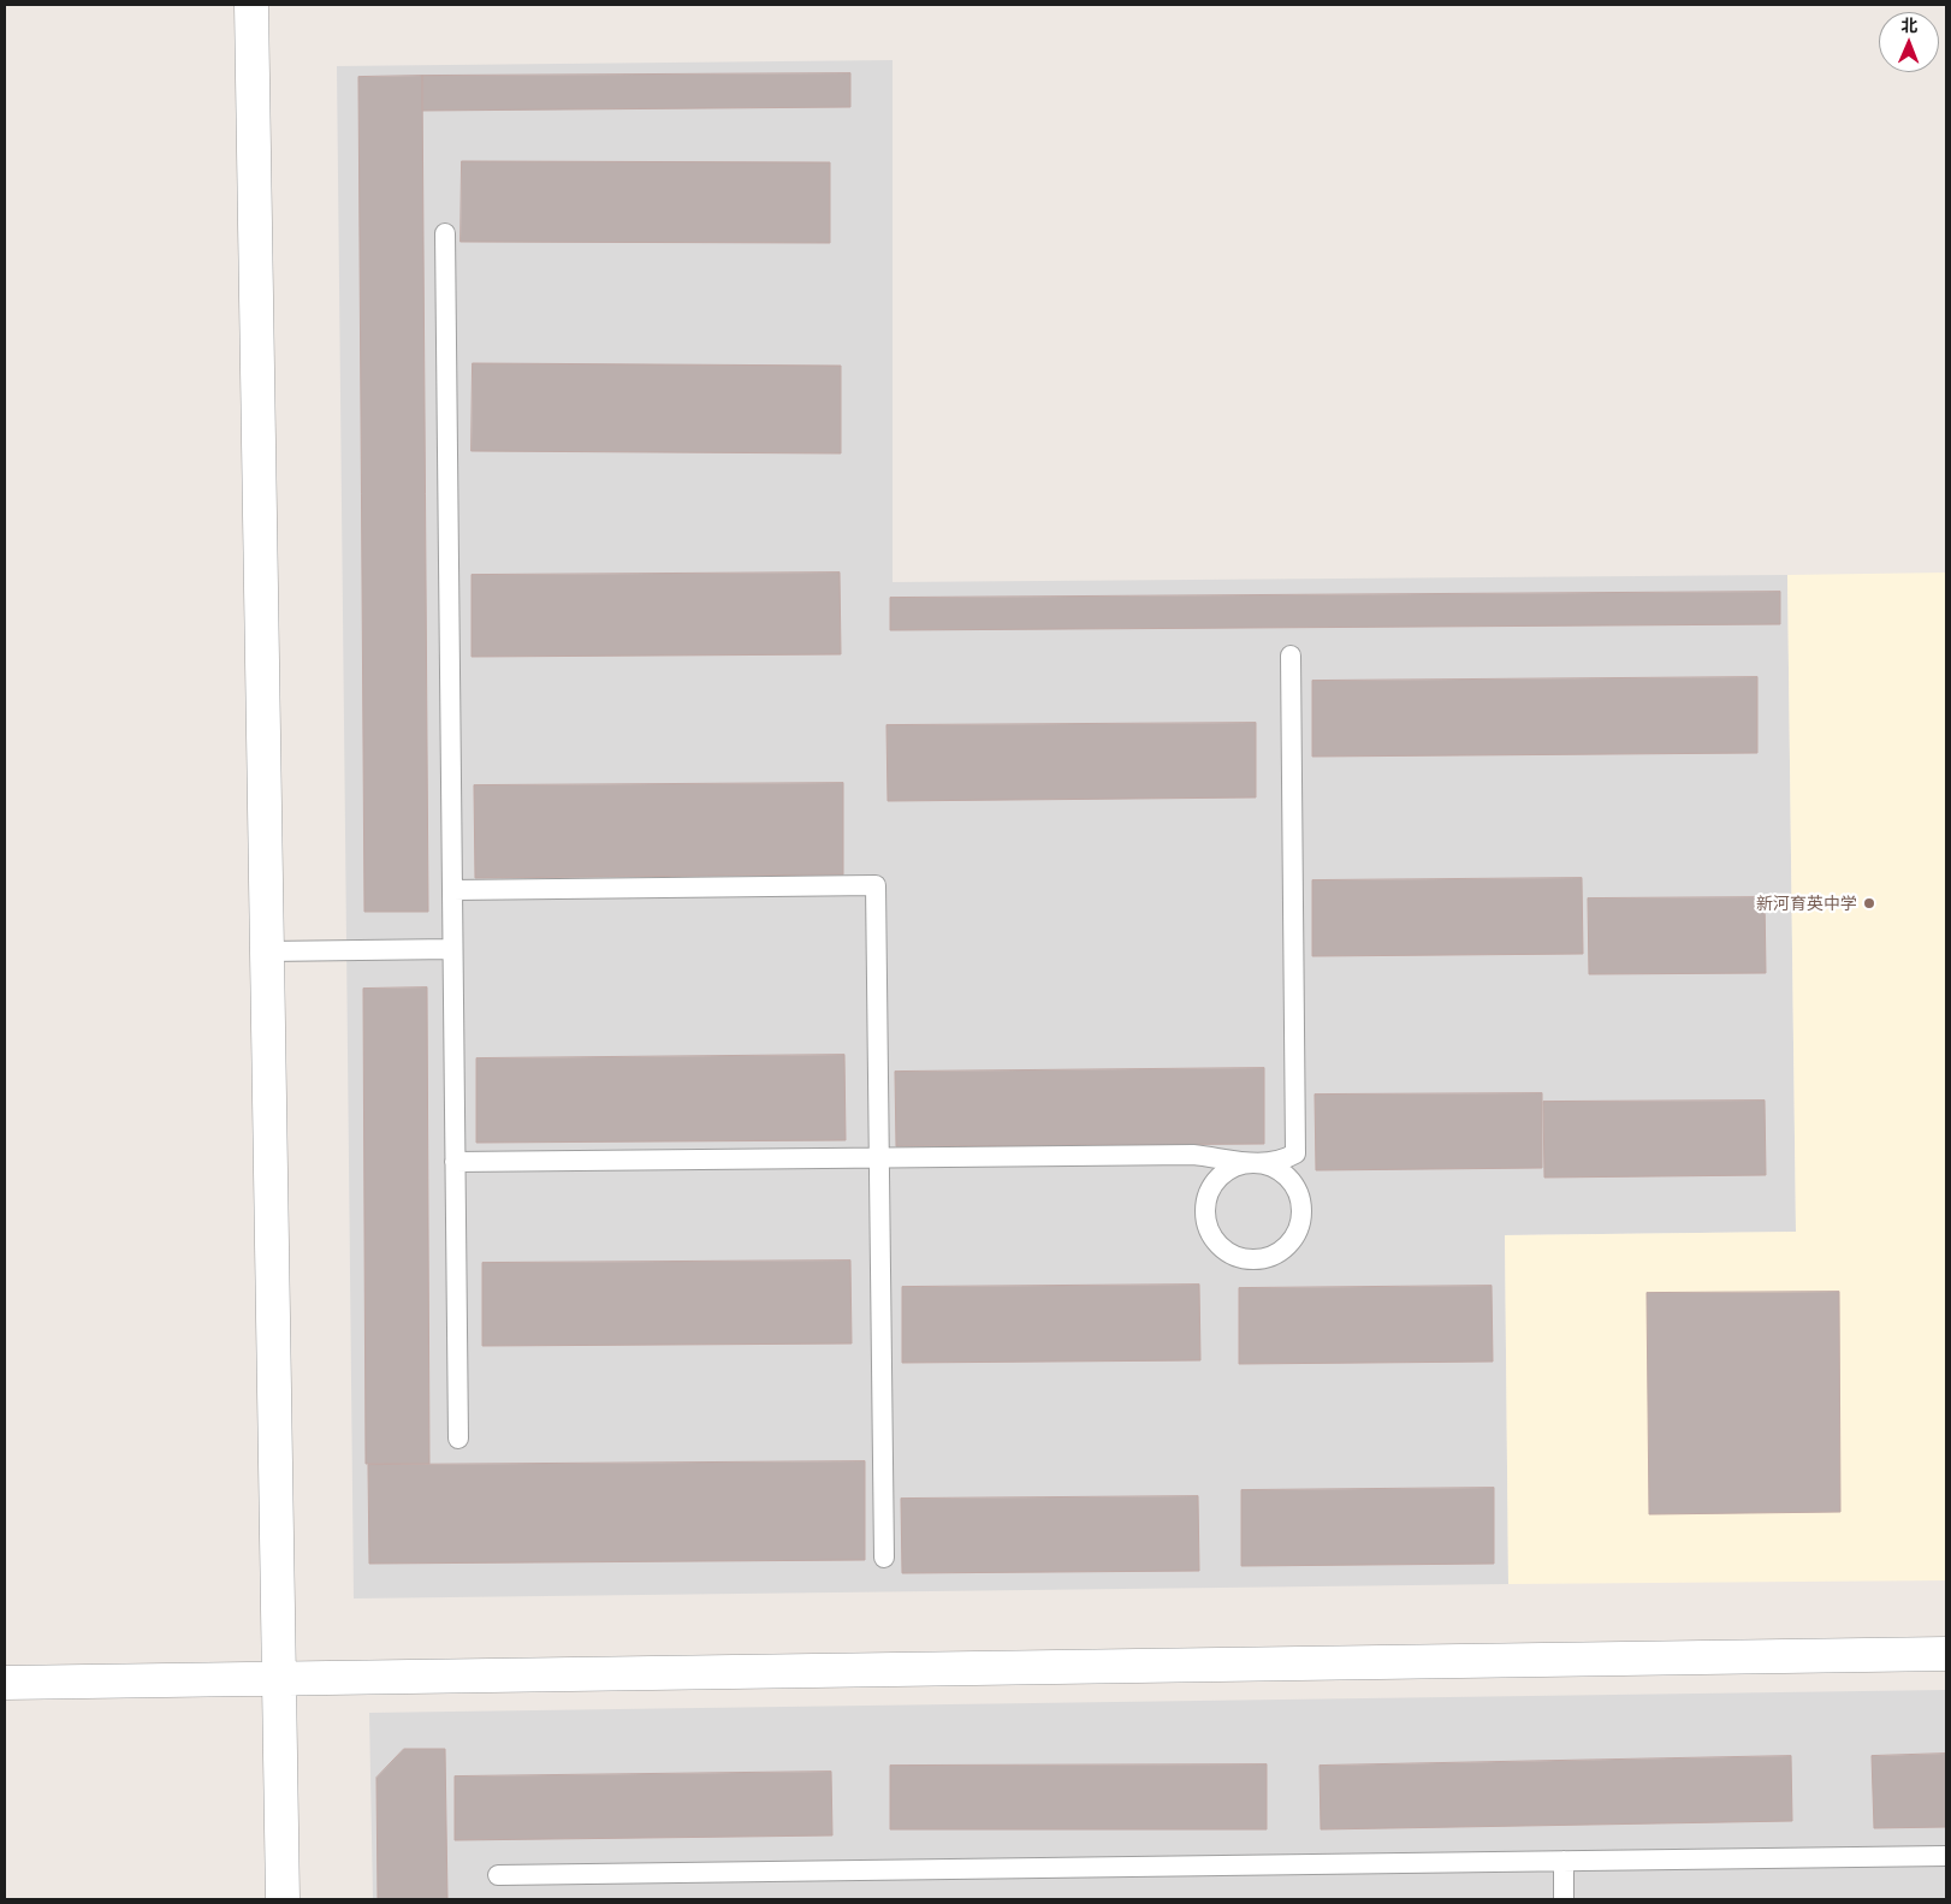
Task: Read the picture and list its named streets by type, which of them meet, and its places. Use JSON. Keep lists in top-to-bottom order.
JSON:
{
  "places": ["新河育英中学"],
  "north": "top"
}
